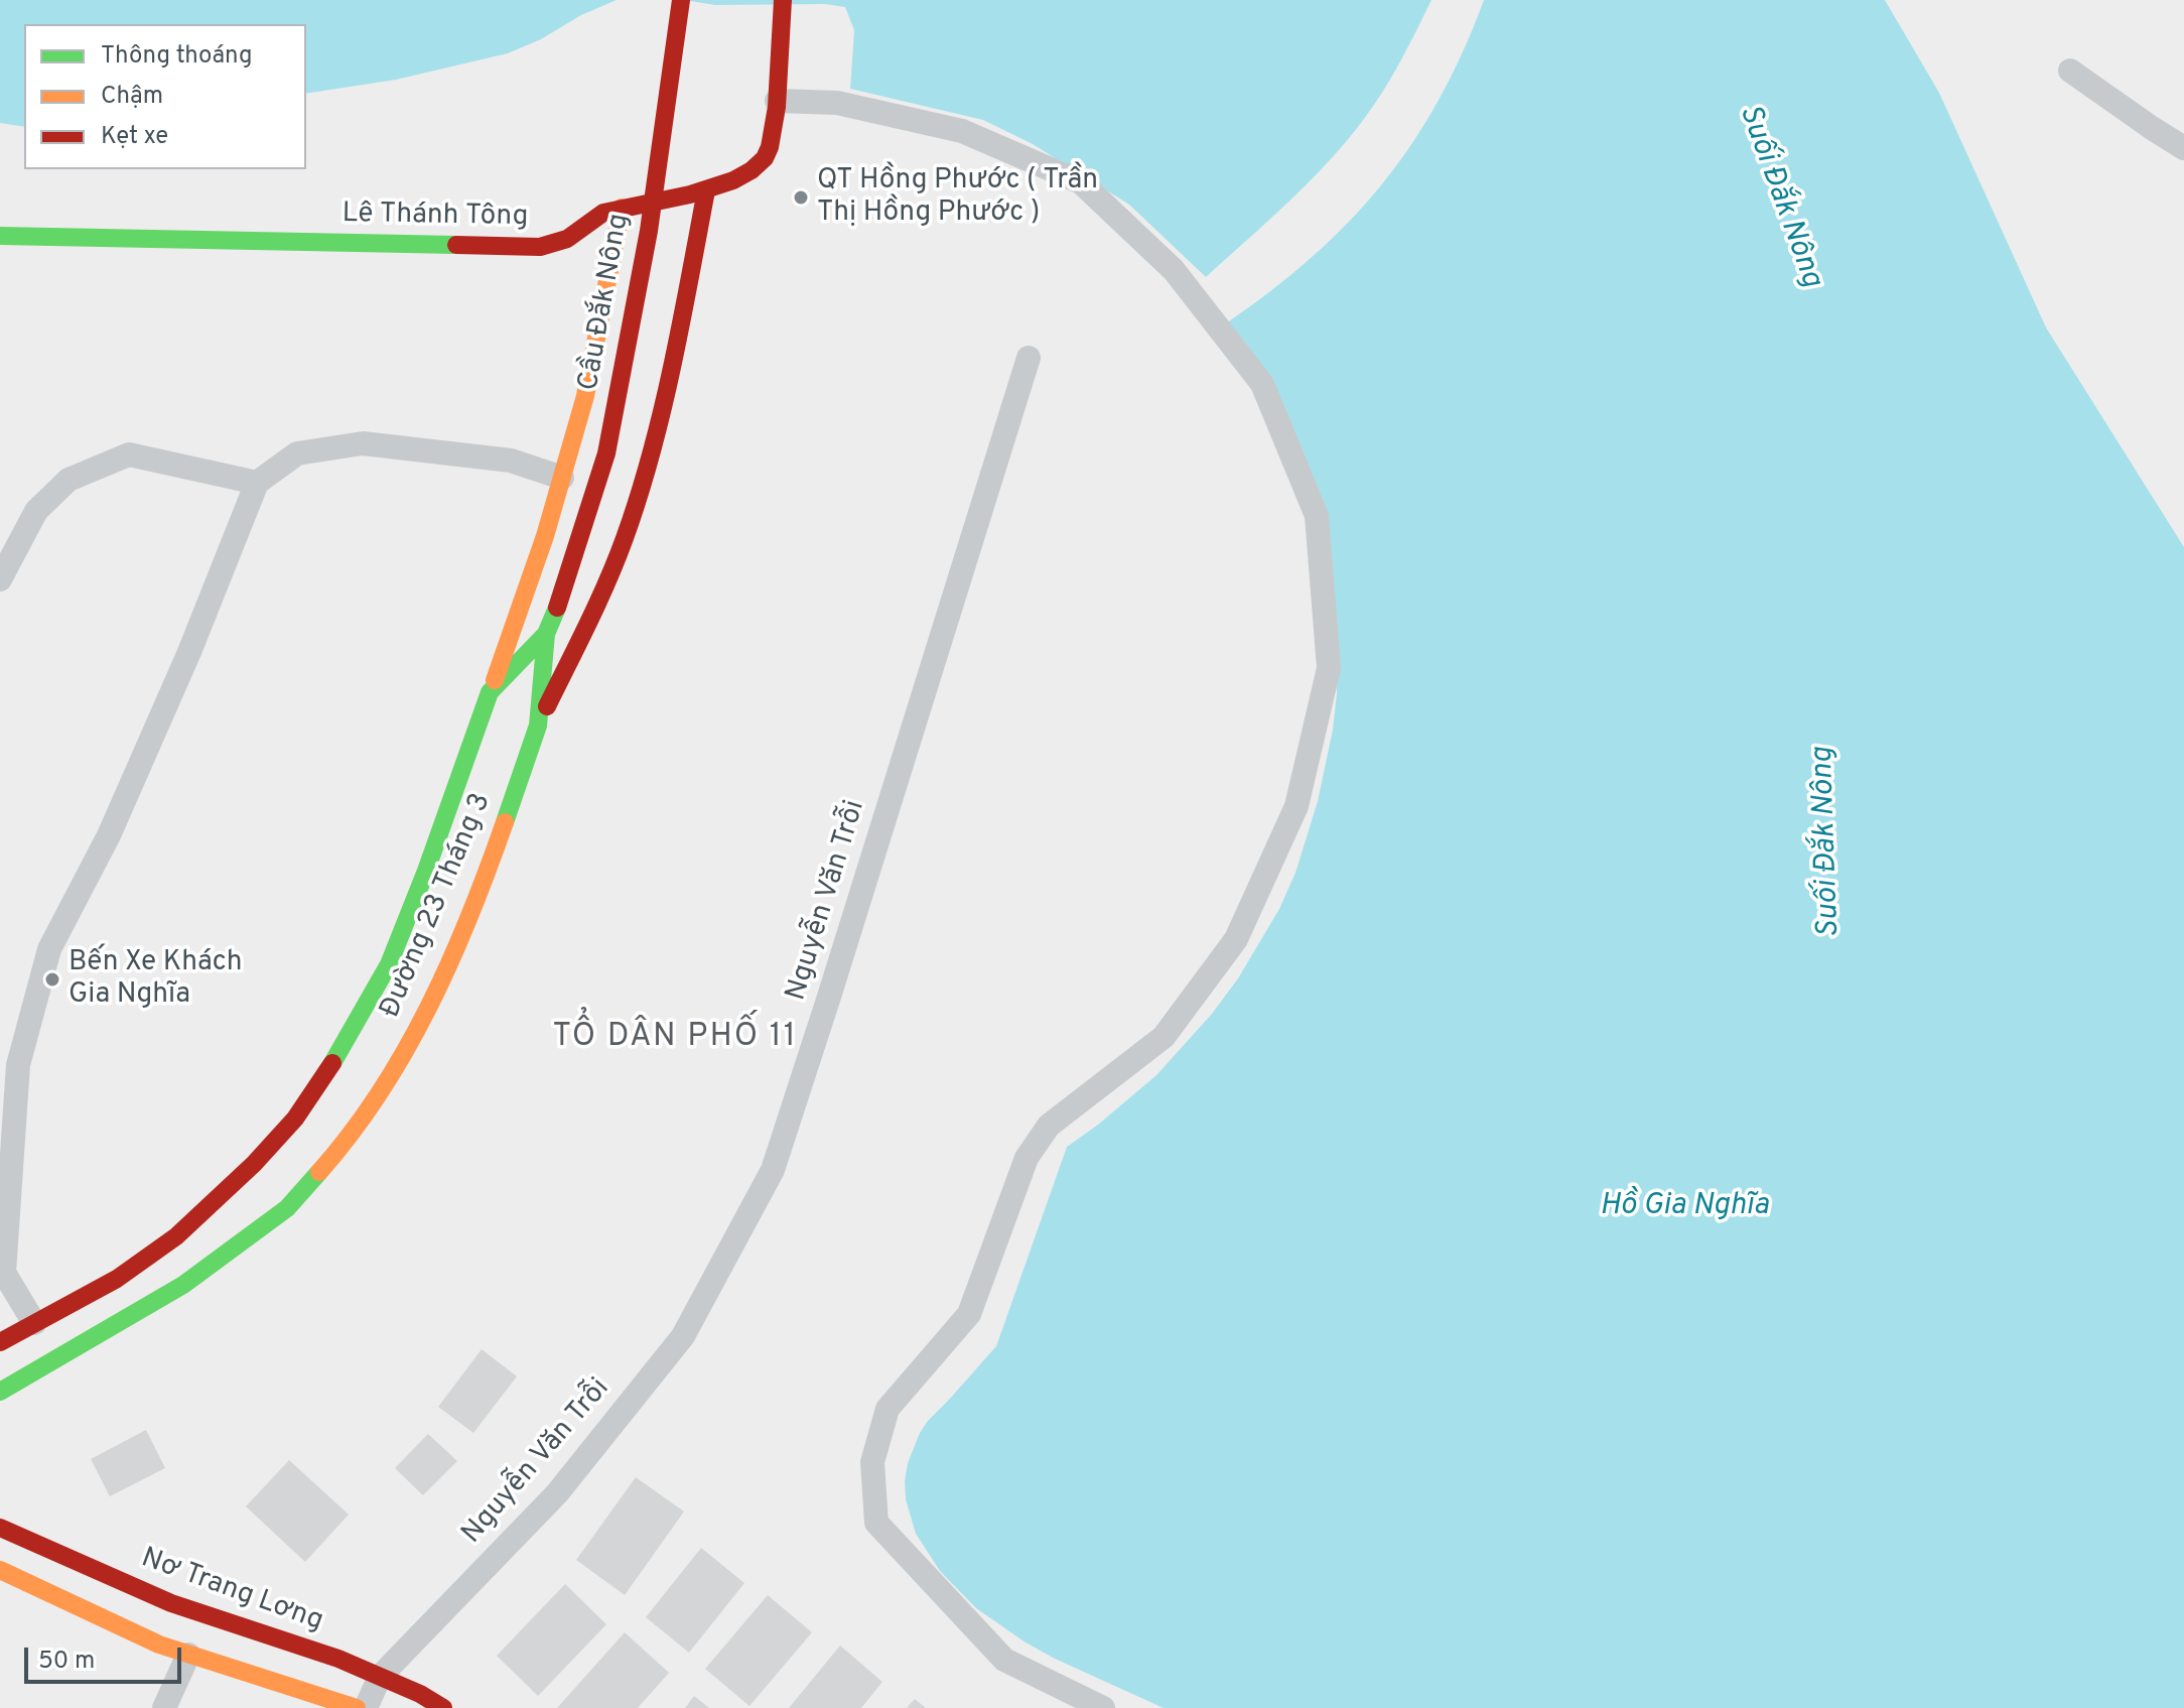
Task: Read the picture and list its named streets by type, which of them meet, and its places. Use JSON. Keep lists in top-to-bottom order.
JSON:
{
  "streets": {
    "main road": [
      "Lê Thánh Tông",
      "Cầu Đắk Nông",
      "Đường 23 Tháng 3",
      "Nơ Trang Lơng"
    ],
    "street": ["Nguyễn Văn Trỗi"]
  },
  "crossings": [
    ["Cầu Đắk Nông", "Đường 23 Tháng 3"],
    ["Nguyễn Văn Trỗi", "Nơ Trang Lơng"]
  ],
  "districts": ["TỔ DÂN PHỐ 11"],
  "water": ["Suối Đắk Nông", "Hồ Gia Nghĩa"],
  "places": ["QT Hồng Phước ( Trần Thị Hồng Phước )", "Bến Xe Khách Gia Nghĩa"],
  "legend": ["Thông thoáng", "Chậm", "Kẹt xe"],
  "scale_bar": "50 m"
}
